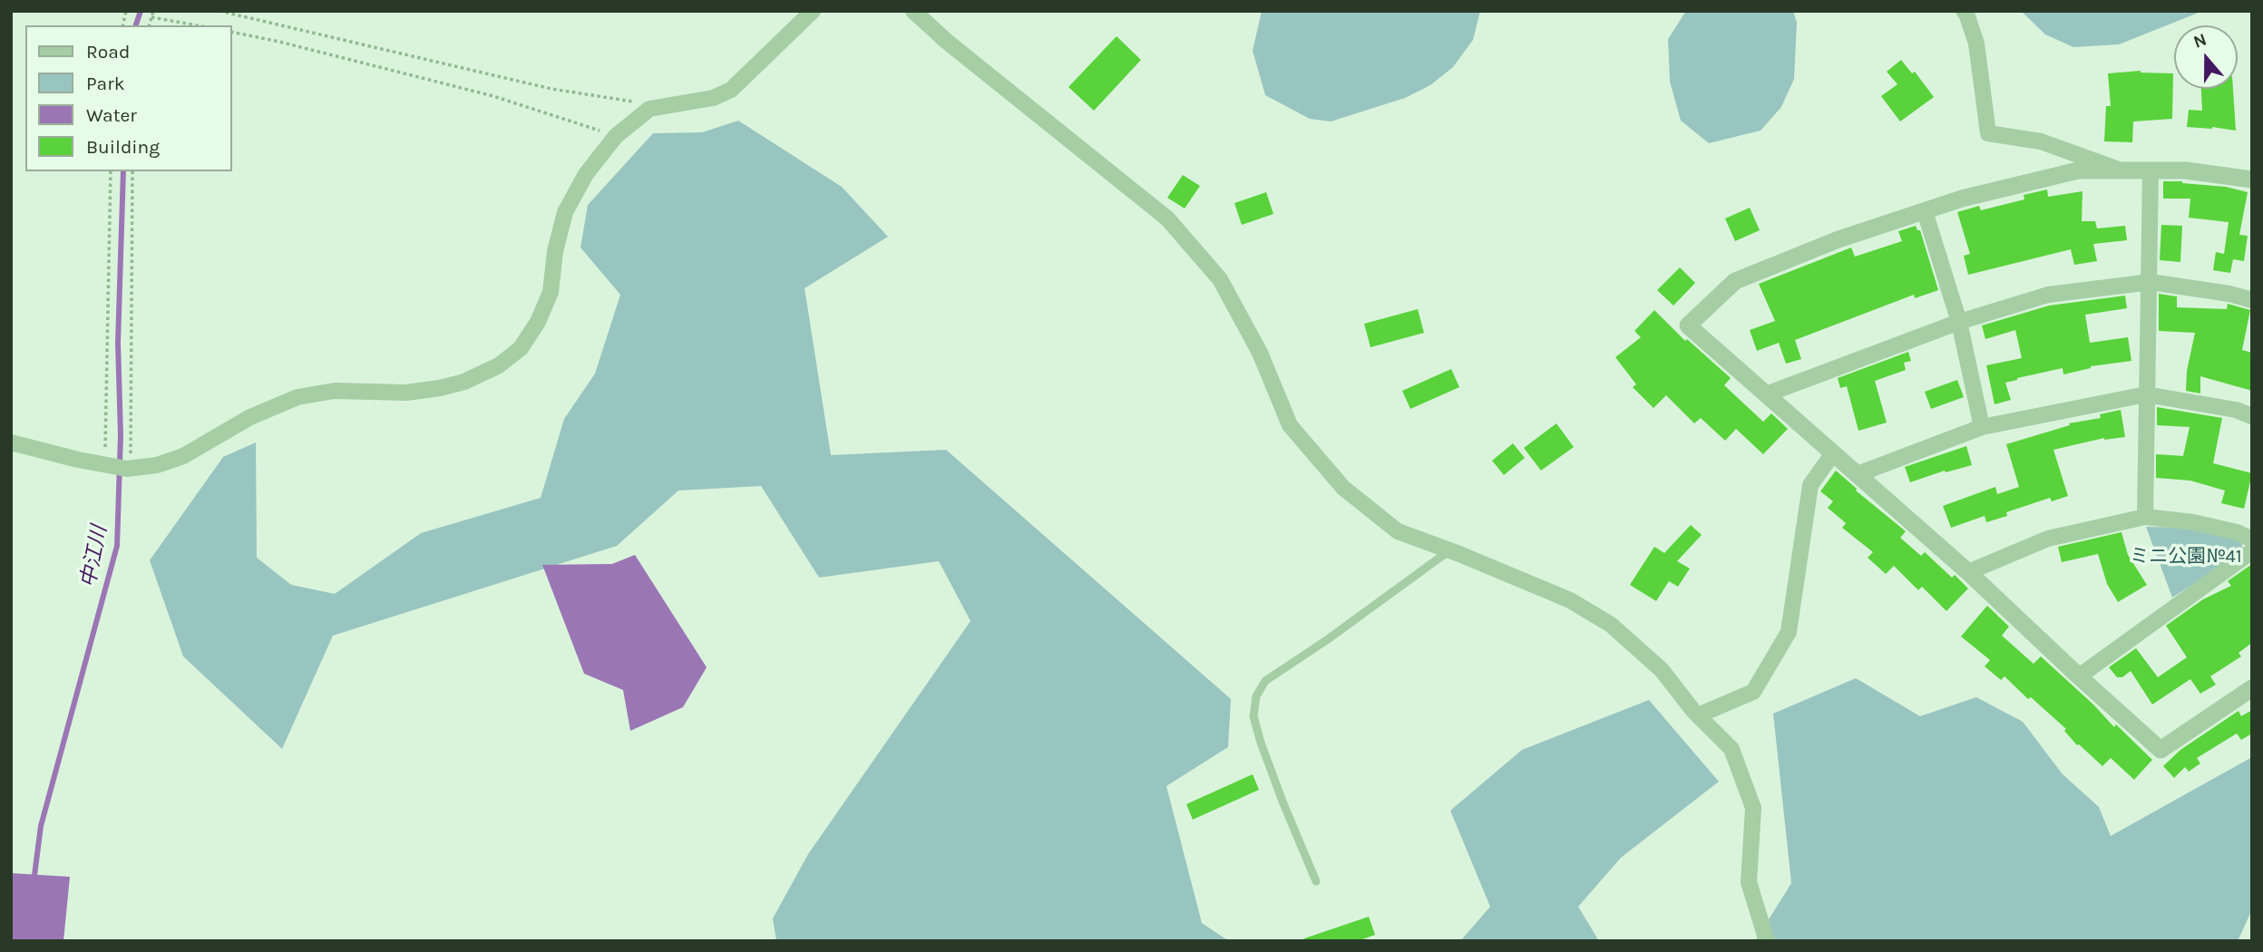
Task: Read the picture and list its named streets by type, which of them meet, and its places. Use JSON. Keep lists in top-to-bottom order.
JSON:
{
  "water": ["中江川"],
  "parks": ["ミニ公園№41"],
  "legend": [
    "Road",
    "Park",
    "Water",
    "Building"
  ],
  "north": "top"
}
